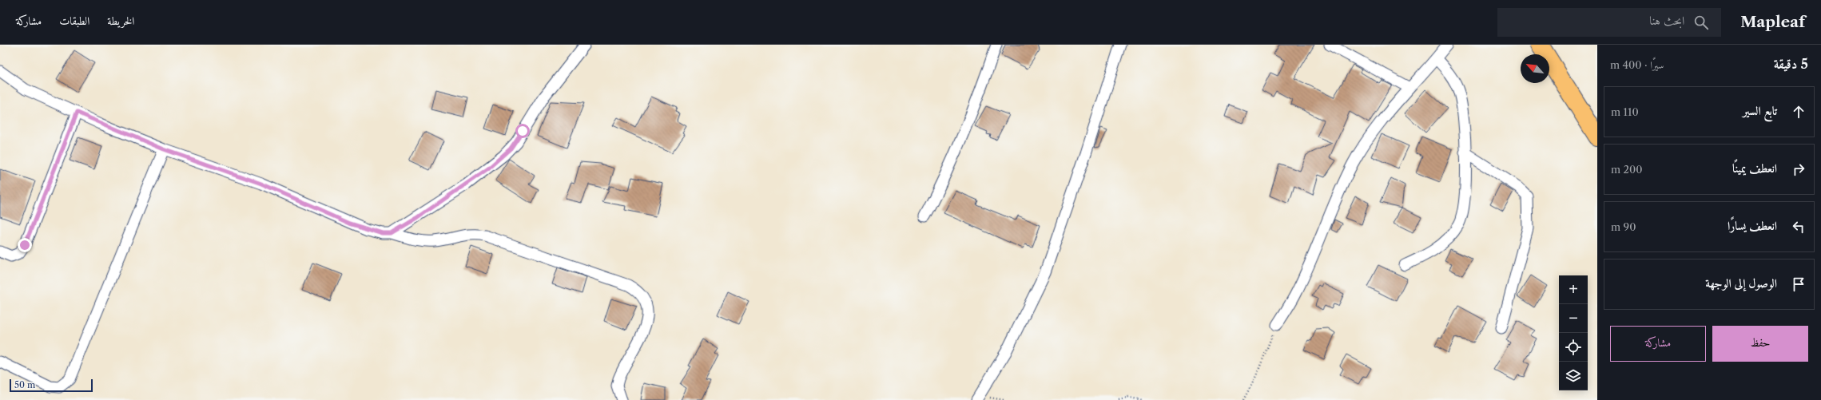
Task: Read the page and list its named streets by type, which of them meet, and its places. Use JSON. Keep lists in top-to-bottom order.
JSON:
{
  "scale_bar": "50 m",
  "north": "top left",
  "page": {
    "header": "Mapleaf",
    "search": "ابحث هنا",
    "nav": ["الخريطة", "الطبقات", "مشاركة"],
    "heading": ["5 دقيقة", "سيرًا · 400 m"],
    "list": [
      ["تابع السير", "110 m"],
      ["انعطف يمينًا", "200 m"],
      ["انعطف يسارًا", "90 m"],
      "الوصول إلى الوجهة"
    ],
    "map_buttons": ["+", "−"],
    "buttons": ["حفظ", "مشاركة"],
    "scale": "50 m"
  }
}
